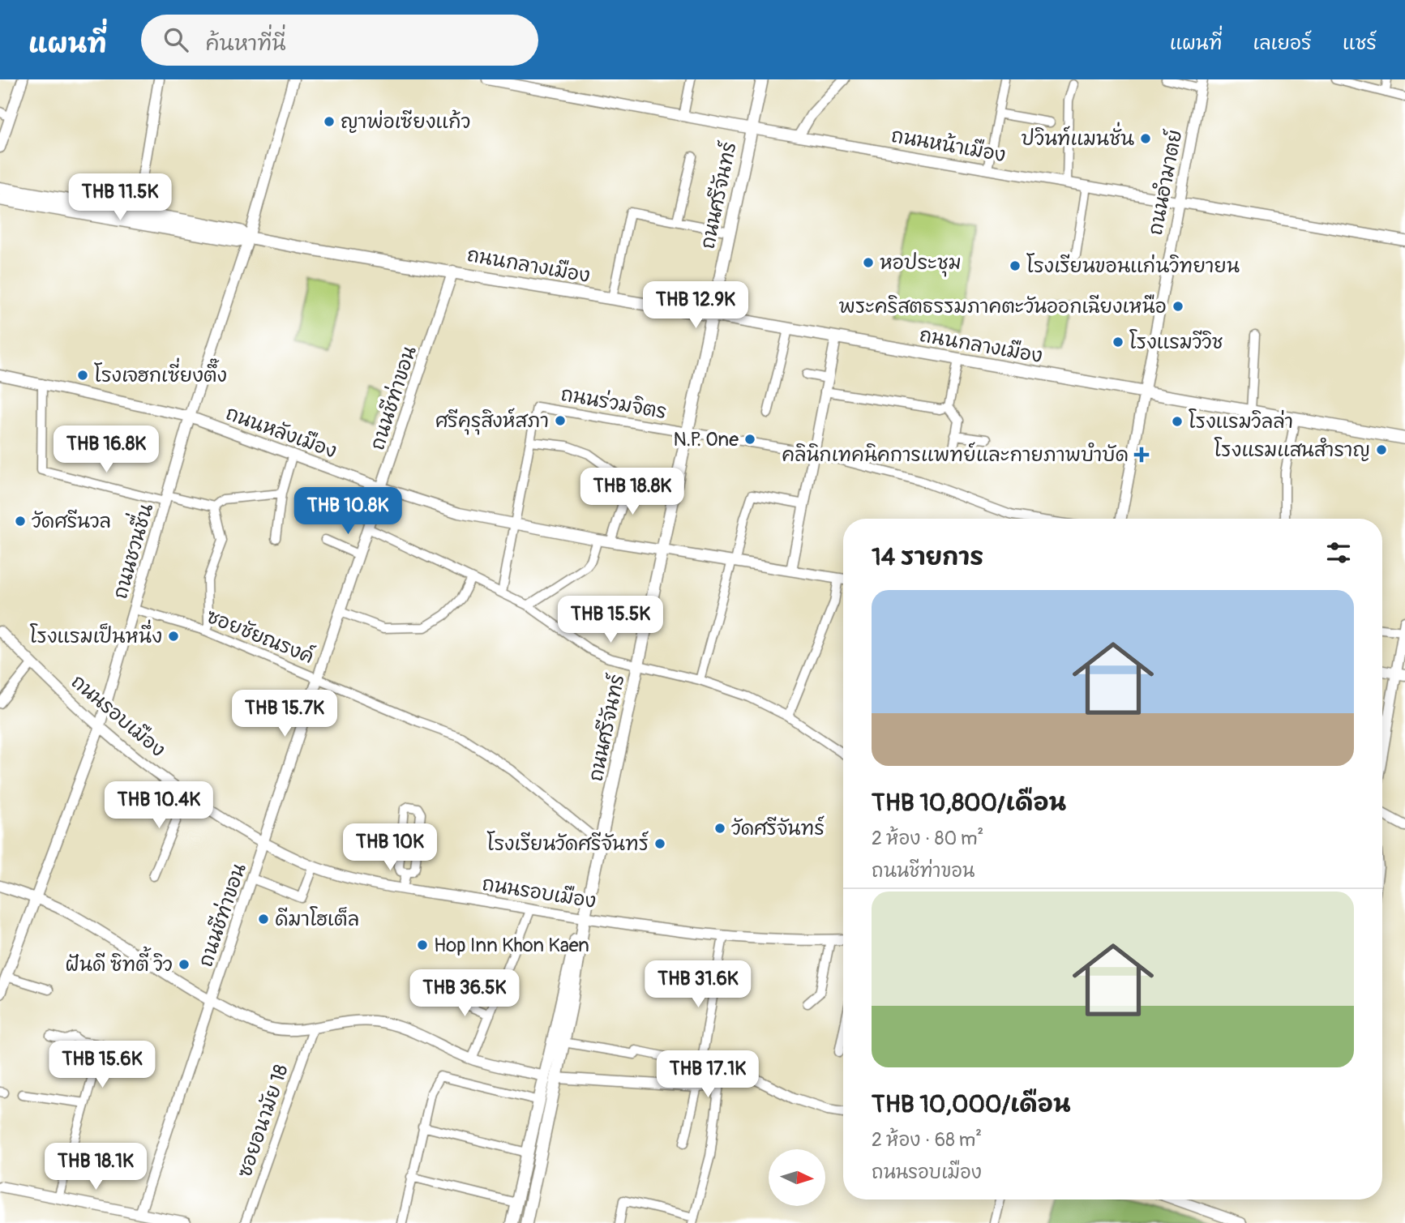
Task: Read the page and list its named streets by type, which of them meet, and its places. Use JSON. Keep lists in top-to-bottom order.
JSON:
{
  "streets": {
    "main road": ["ถนนศรีจันทร์", "ถนนกลางเมือง"],
    "street": [
      "ถนนหน้าเมือง",
      "ถนนอำมาตย์",
      "ถนนชีท่าขอน",
      "ถนนร่วมจิตร",
      "ถนนหลังเมือง",
      "ถนนชวนชื่น",
      "ซอยชัยณรงค์",
      "ถนนรอบเมือง",
      "ซอยอนามัย 18"
    ]
  },
  "crossings": [
    ["ถนนหน้าเมือง", "ถนนอำมาตย์"],
    ["ถนนหน้าเมือง", "ถนนศรีจันทร์"],
    ["ถนนอำมาตย์", "ถนนกลางเมือง"],
    ["ถนนศรีจันทร์", "ถนนกลางเมือง"],
    ["ถนนศรีจันทร์", "ถนนร่วมจิตร"],
    ["ถนนศรีจันทร์", "ถนนหลังเมือง"],
    ["ถนนศรีจันทร์", "ซอยชัยณรงค์"],
    ["ถนนศรีจันทร์", "ถนนรอบเมือง"],
    ["ถนนกลางเมือง", "ถนนชีท่าขอน"],
    ["ถนนกลางเมือง", "ถนนชวนชื่น"],
    ["ถนนชีท่าขอน", "ถนนหลังเมือง"],
    ["ถนนชีท่าขอน", "ซอยชัยณรงค์"],
    ["ถนนชีท่าขอน", "ถนนรอบเมือง"],
    ["ถนนหลังเมือง", "ถนนชวนชื่น"],
    ["ถนนชวนชื่น", "ซอยชัยณรงค์"],
    ["ถนนชวนชื่น", "ถนนรอบเมือง"]
  ],
  "places": {
    "other": [
      "ญาพ่อเซียงแก้ว",
      "ปวินท์แมนชั่น",
      "หอประชุม",
      "โรงเรียนขอนแก่นวิทยายน",
      "พระคริสตธรรมภาคตะวันออกเฉียงเหนือ",
      "โรงแรมวีวิช",
      "โรงเจฮกเซี่ยงตึ๊ง",
      "ศรีคุรุสิงห์สภา",
      "โรงแรมวิลล่า",
      "N.P. One",
      "โรงแรมแสนสำราญ",
      "วัดศรีนวล",
      "โรงแรมเป็นหนึ่ง",
      "วัดศรีจันทร์",
      "โรงเรียนวัดศรีจันทร์",
      "ดีมาโฮเต็ล",
      "Hop Inn Khon Kaen",
      "ฝันดี ซิทตี้ วิว"
    ],
    "health": ["คลินิกเทคนิคการแพทย์และกายภาพบำบัด"]
  },
  "north": "right",
  "page": {
    "header": "แผนที่",
    "search": "ค้นหาที่นี่",
    "nav": ["แผนที่", "เลเยอร์", "แชร์"],
    "price": [
      "THB 11.5K",
      "THB 12.9K",
      "THB 16.8K",
      "THB 18.8K",
      "THB 10.8K",
      "THB 15.5K",
      "THB 15.7K",
      "THB 10.4K",
      "THB 10K",
      "THB 31.6K",
      "THB 36.5K",
      "THB 15.6K",
      "THB 17.1K",
      "THB 18.1K"
    ],
    "heading": "14 รายการ",
    "list": [
      {
        "name": "THB 10,800/เดือน",
        "note": "2 ห้อง · 80 m² · ถนนชีท่าขอน"
      },
      {
        "name": "THB 10,000/เดือน",
        "note": "2 ห้อง · 68 m² · ถนนรอบเมือง"
      }
    ]
  }
}
